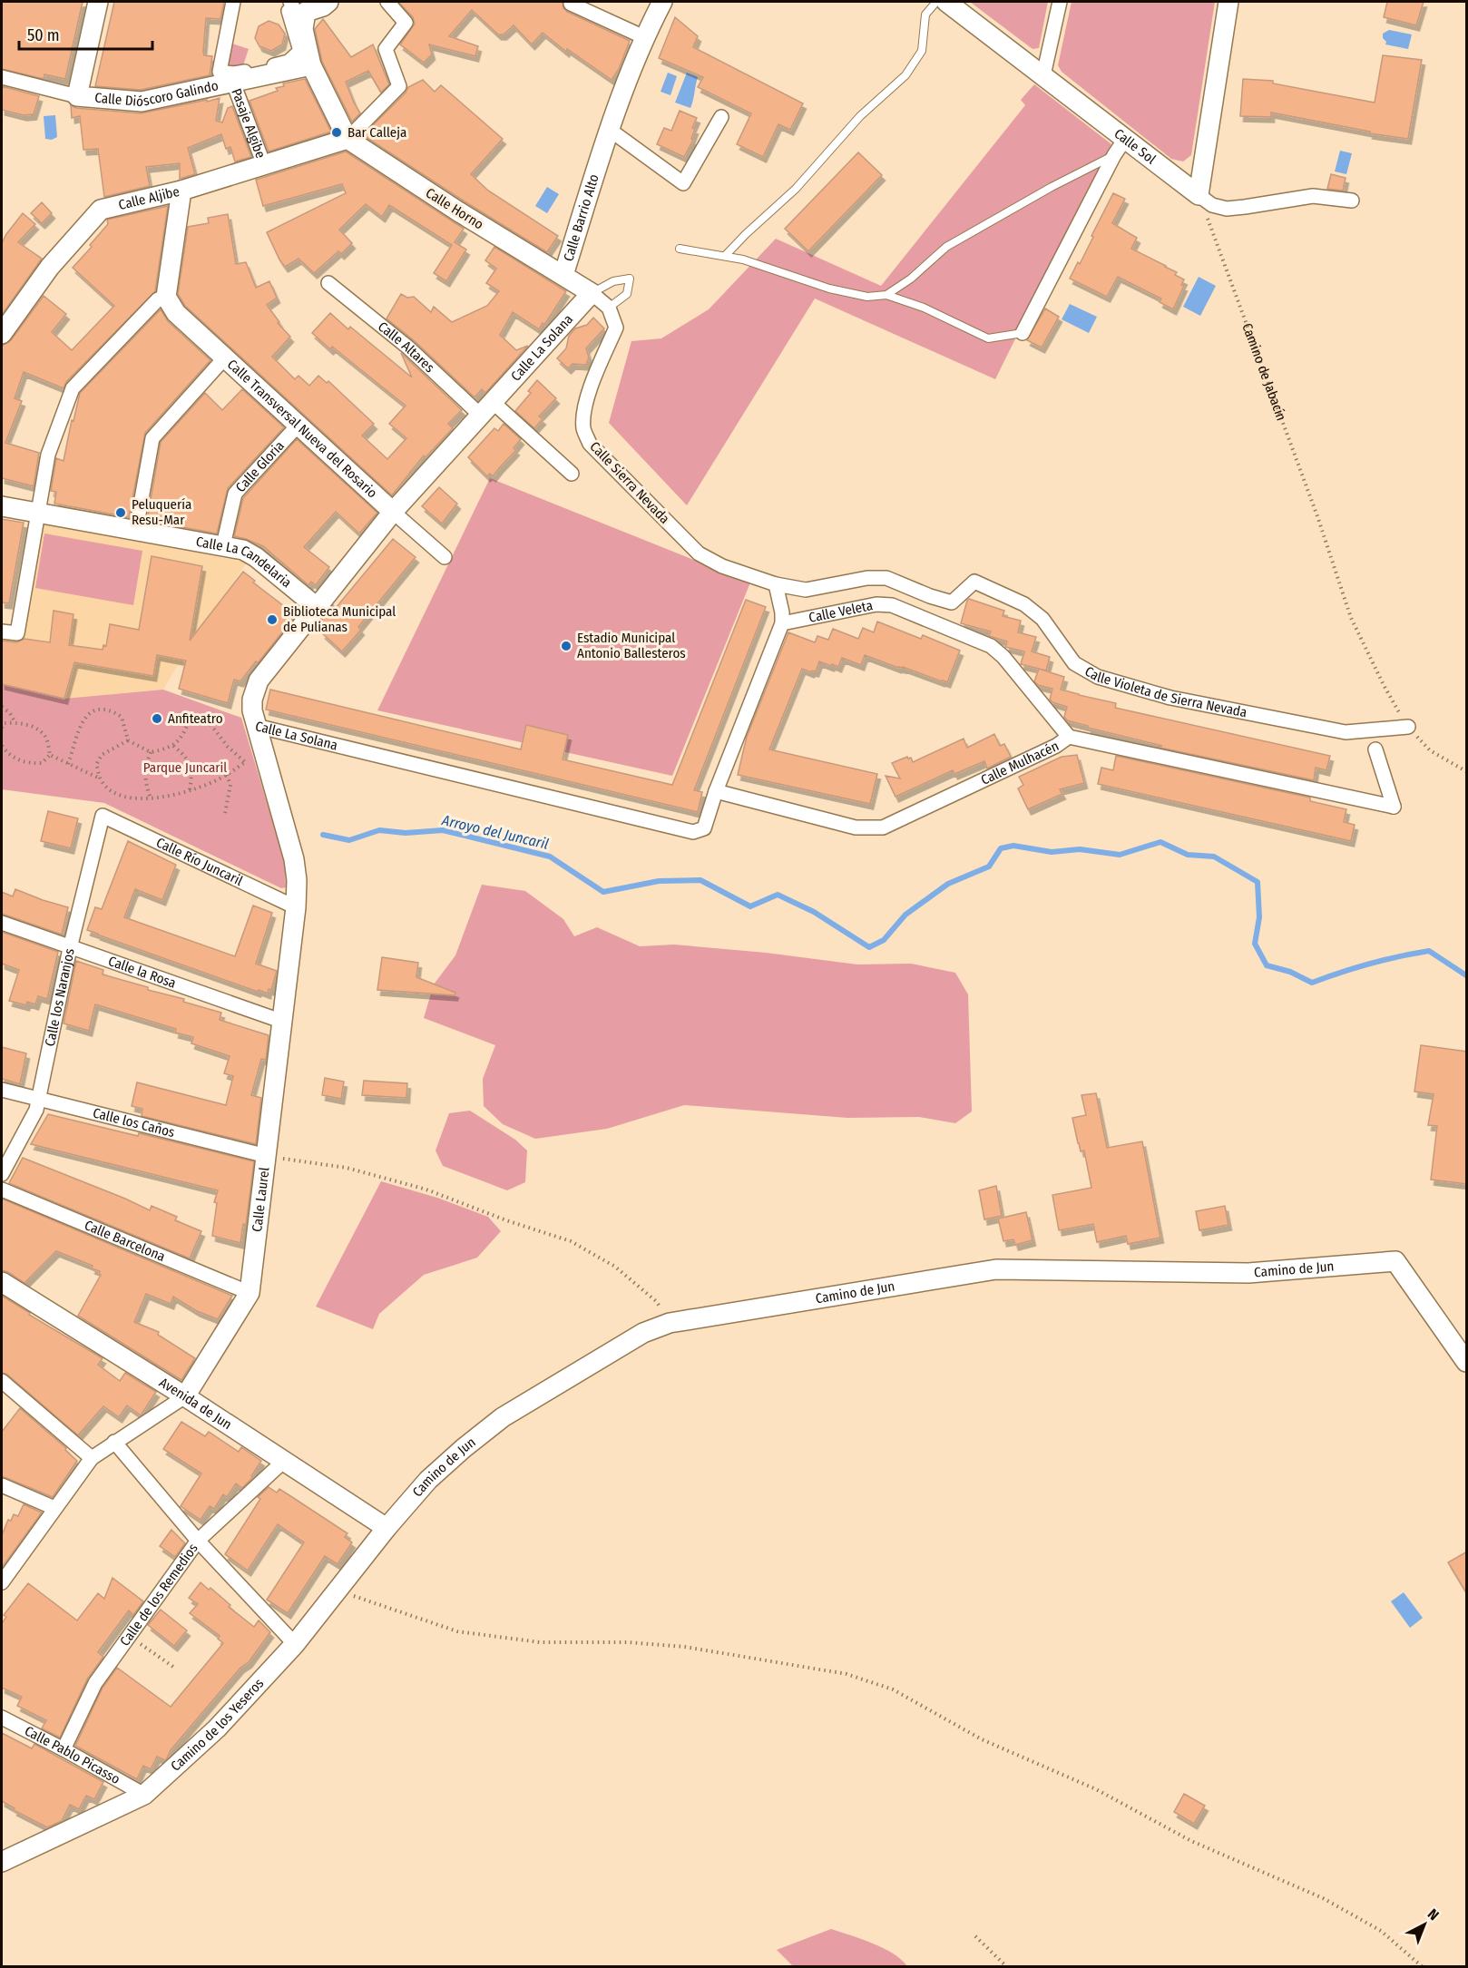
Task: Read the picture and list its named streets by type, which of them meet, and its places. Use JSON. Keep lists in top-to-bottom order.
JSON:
{
  "streets": {
    "street": [
      "Calle Dióscoro Galindo",
      "Pasaje Algibe",
      "Calle Sol",
      "Calle Aljibe",
      "Calle Horno",
      "Calle Barrio Alto",
      "Calle Altares",
      "Calle La Solana",
      "Calle Transversal Nueva del Rosario",
      "Calle Gloria",
      "Calle Sierra Nevada",
      "Calle La Candelaria",
      "Calle Veleta",
      "Calle Violeta de Sierra Nevada",
      "Calle Mulhacén",
      "Calle Río Juncaril",
      "Calle la Rosa",
      "Calle los Naranjos",
      "Calle los Caños",
      "Calle Laurel",
      "Calle Barcelona",
      "Camino de Jun",
      "Avenida de Jun",
      "Calle de los Remedios",
      "Camino de los Yeseros",
      "Calle Pablo Picasso"
    ],
    "path": ["Camino de Jabacín"]
  },
  "crossings": [
    ["Calle Dióscoro Galindo", "Pasaje Algibe"],
    ["Pasaje Algibe", "Calle Aljibe"],
    ["Calle Sol", "Camino de Jabacín"],
    ["Calle Aljibe", "Calle Horno"],
    ["Calle Horno", "Calle Barrio Alto"],
    ["Calle Barrio Alto", "Calle La Solana"],
    ["Calle Altares", "Calle La Solana"],
    ["Calle La Solana", "Calle Transversal Nueva del Rosario"],
    ["Calle La Solana", "Calle La Candelaria"],
    ["Calle La Solana", "Calle Mulhacén"],
    ["Calle La Solana", "Calle Laurel"],
    ["Camino de Jabacín", "Calle Violeta de Sierra Nevada"],
    ["Calle Transversal Nueva del Rosario", "Calle Gloria"],
    ["Calle Gloria", "Calle La Candelaria"],
    ["Calle Sierra Nevada", "Calle Violeta de Sierra Nevada"],
    ["Calle Veleta", "Calle Mulhacén"],
    ["Calle Río Juncaril", "Calle los Naranjos"],
    ["Calle Río Juncaril", "Calle Laurel"],
    ["Calle la Rosa", "Calle los Naranjos"],
    ["Calle la Rosa", "Calle Laurel"],
    ["Calle los Naranjos", "Calle los Caños"],
    ["Calle los Caños", "Calle Laurel"],
    ["Calle Laurel", "Calle Barcelona"],
    ["Calle Laurel", "Avenida de Jun"],
    ["Camino de Jun", "Avenida de Jun"],
    ["Camino de Jun", "Camino de los Yeseros"],
    ["Avenida de Jun", "Calle de los Remedios"],
    ["Avenida de Jun", "Camino de los Yeseros"],
    ["Calle de los Remedios", "Calle Pablo Picasso"],
    ["Camino de los Yeseros", "Calle Pablo Picasso"]
  ],
  "water": ["Arroyo del Juncaril"],
  "parks": ["Parque Juncaril"],
  "places": [
    "Bar Calleja",
    "Peluquería Resu-Mar",
    "Biblioteca Municipal de Pulianas",
    "Estadio Municipal Antonio Ballesteros",
    "Anfiteatro"
  ],
  "scale_bar": "50 m",
  "north": "top right"
}
